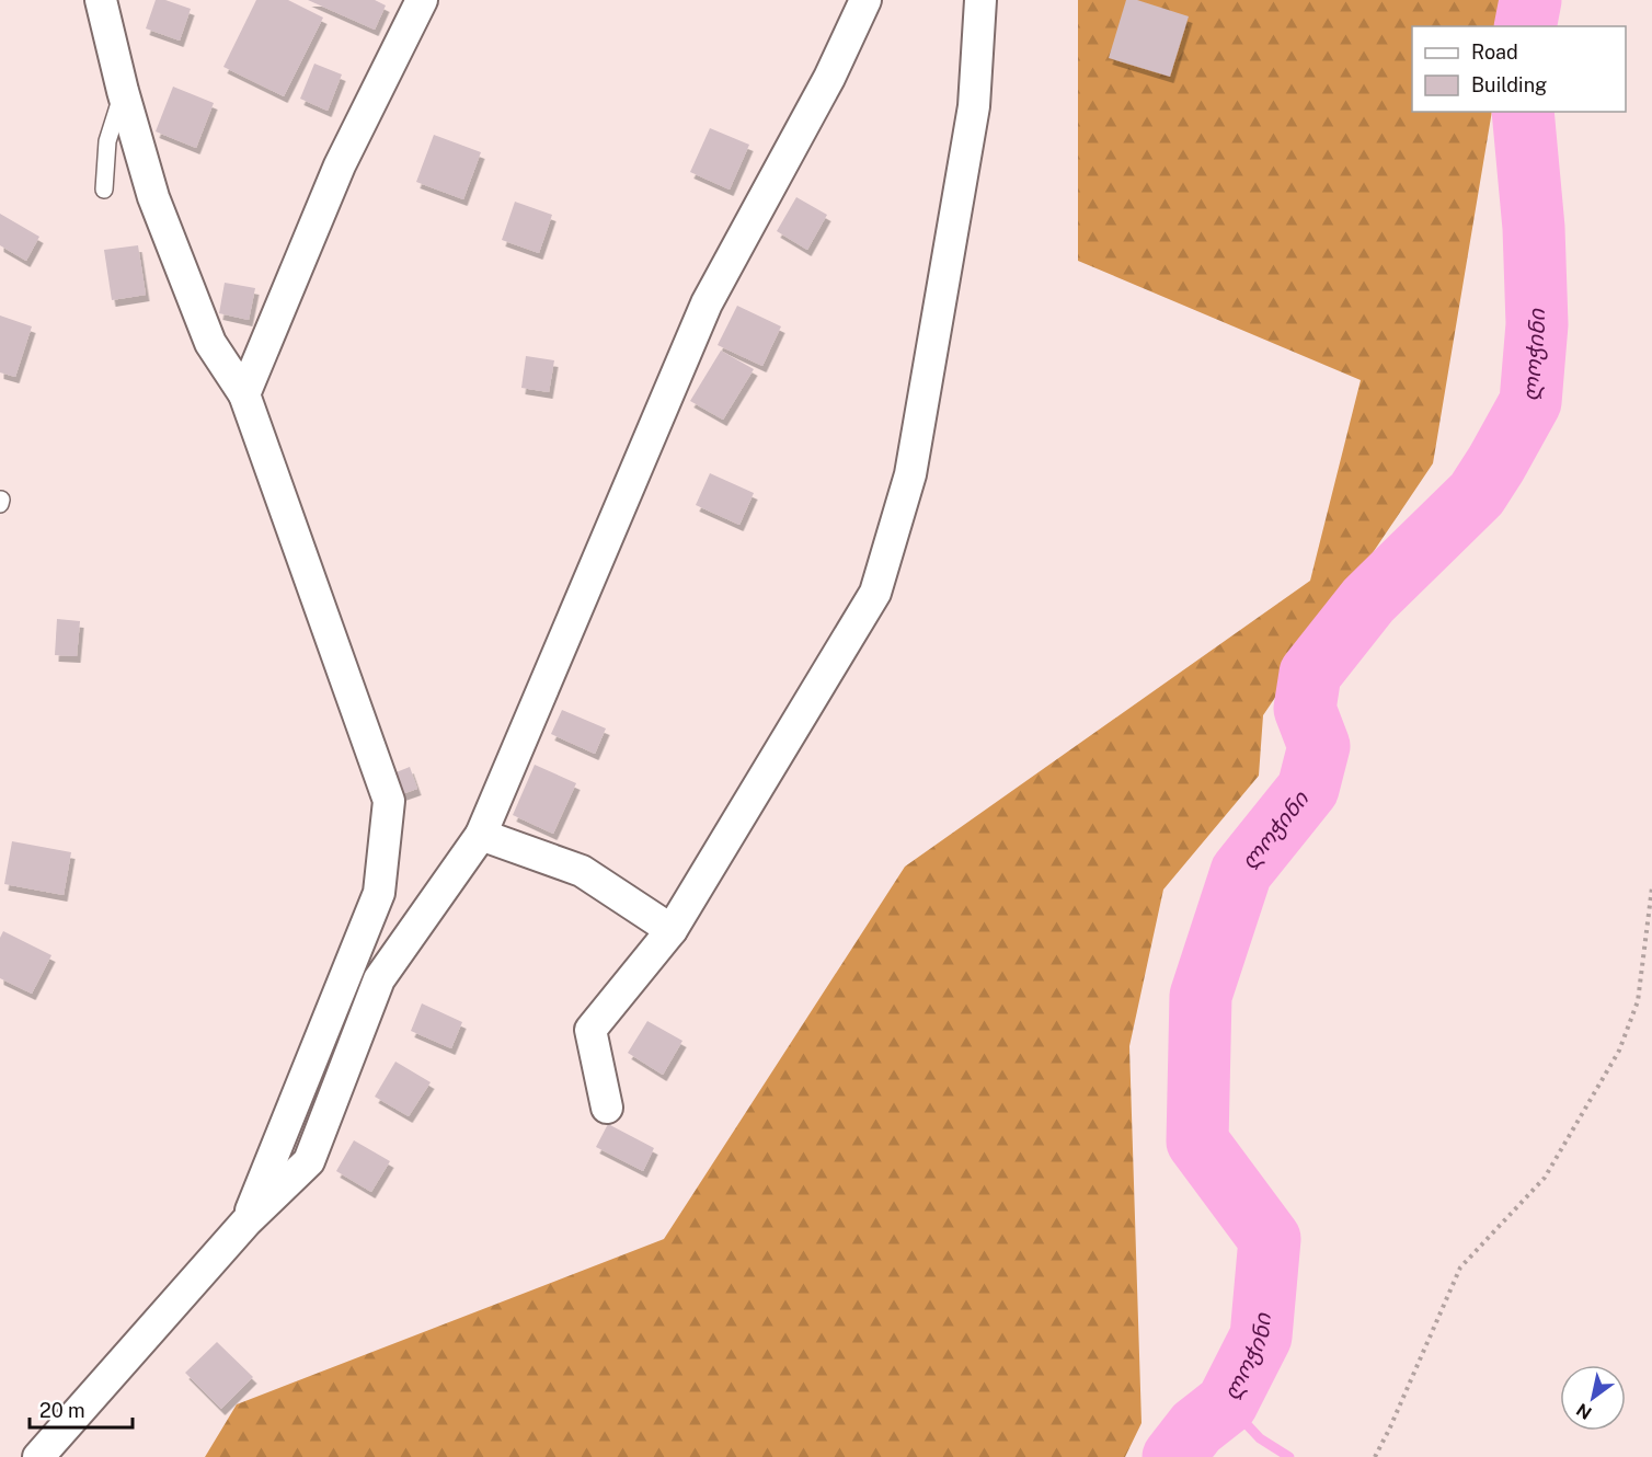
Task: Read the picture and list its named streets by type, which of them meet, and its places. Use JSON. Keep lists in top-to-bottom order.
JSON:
{
  "water": ["ლოჭინი"],
  "legend": ["Road", "Building"],
  "scale_bar": "20 m",
  "north": "bottom left"
}
